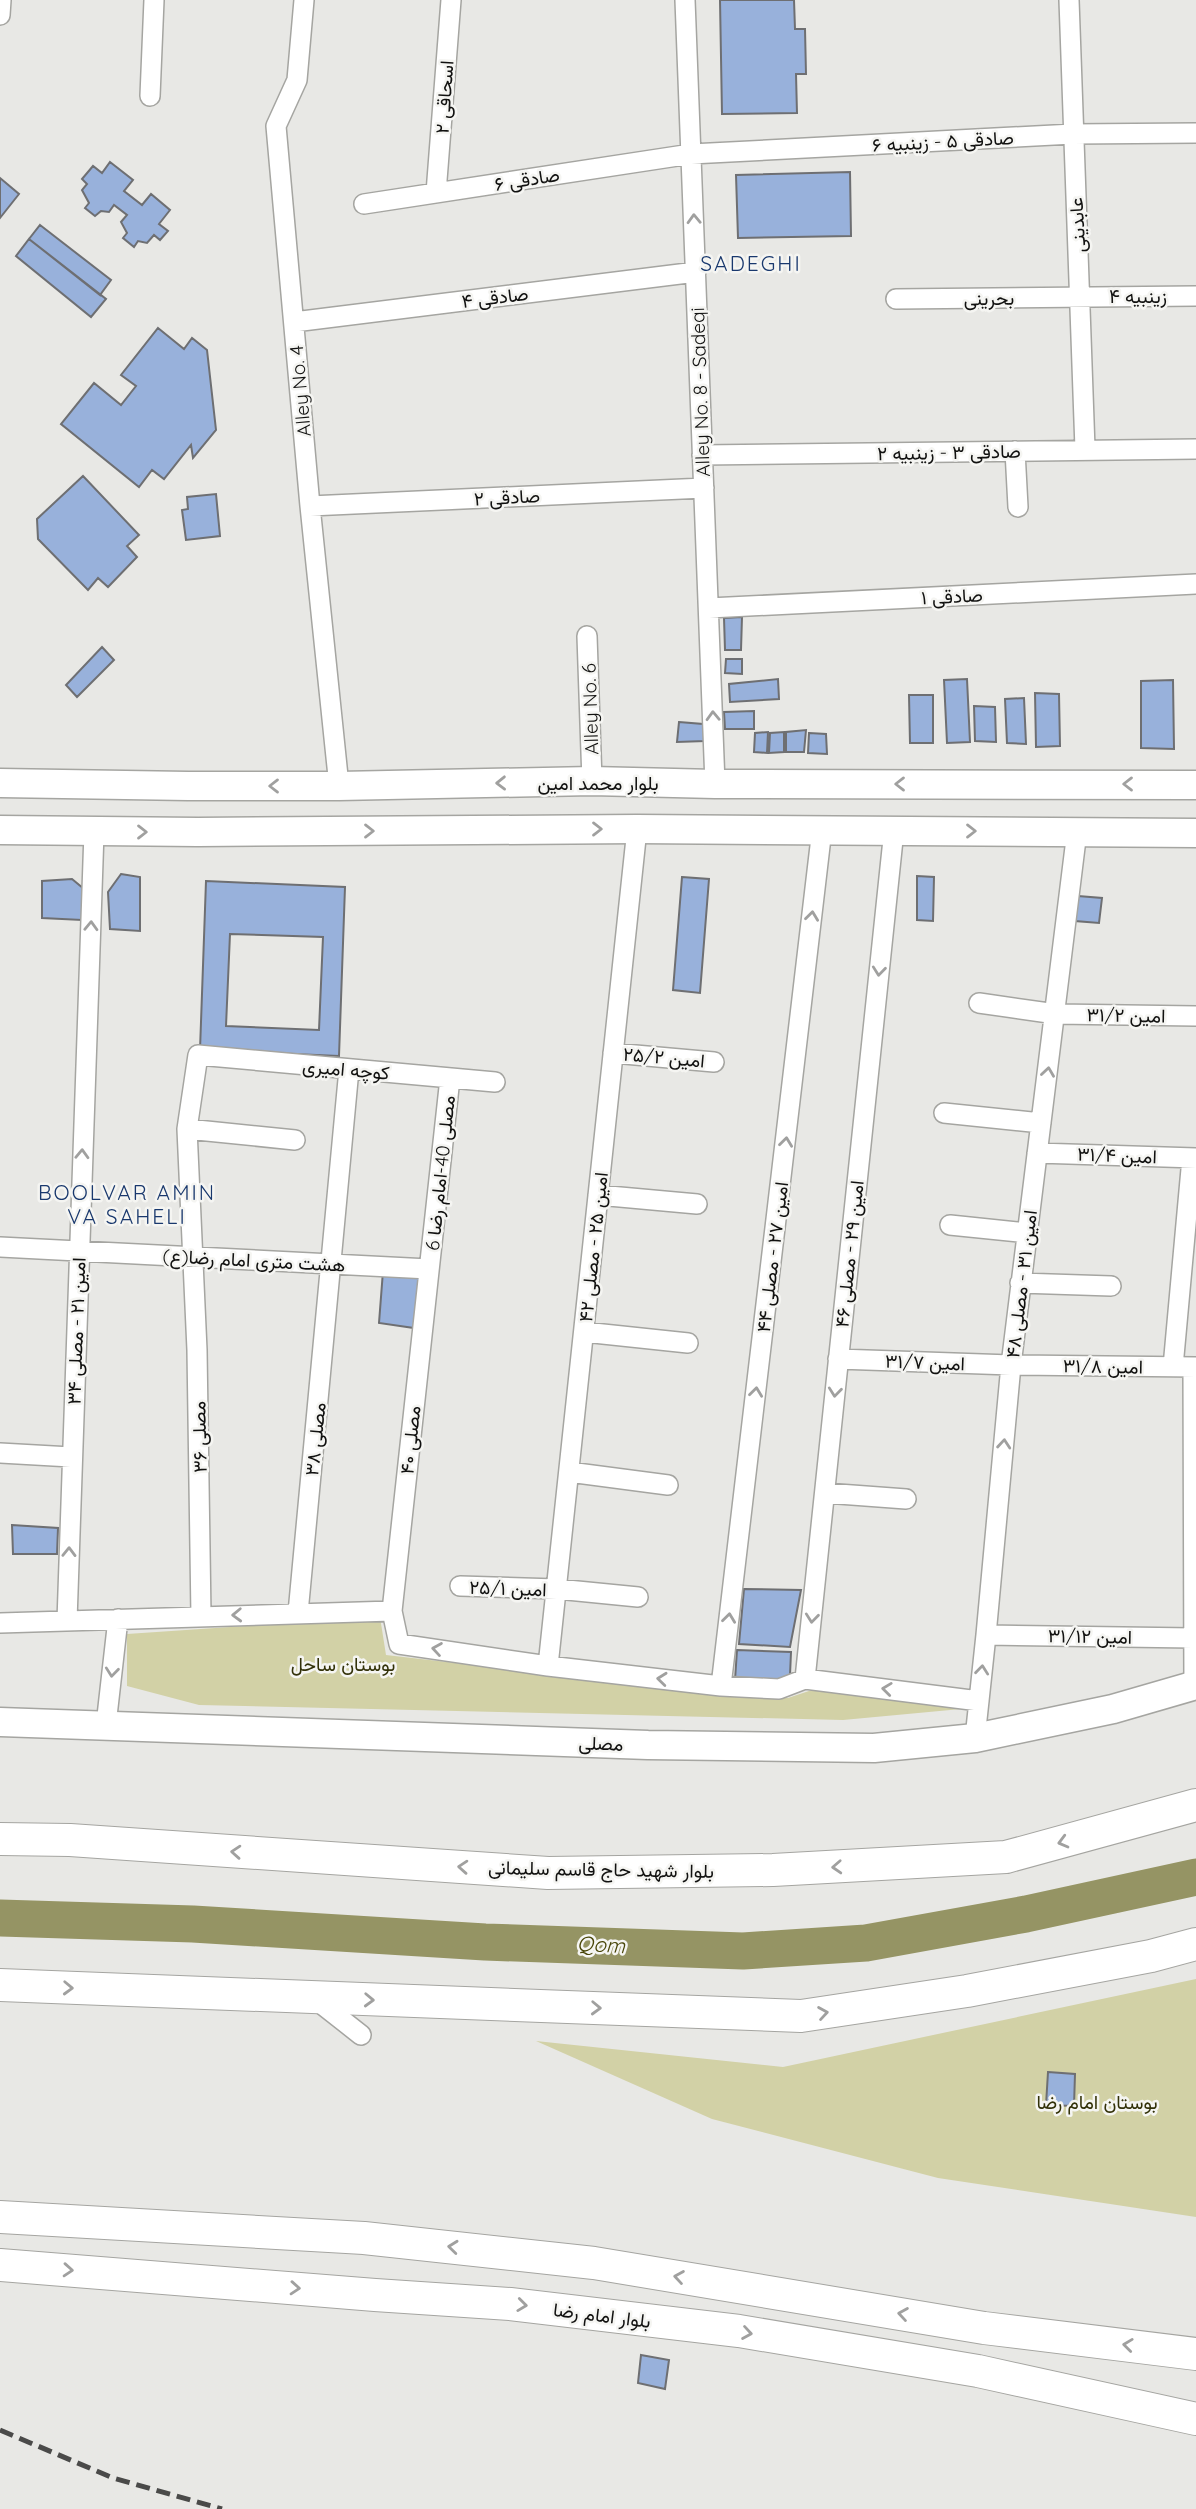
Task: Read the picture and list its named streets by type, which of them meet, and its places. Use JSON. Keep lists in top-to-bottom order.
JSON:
{
  "streets": {
    "main road": [
      "بلوار محمد امین",
      "مصلی",
      "بلوار شهید حاج قاسم سلیمانی",
      "بلوار امام رضا"
    ],
    "street": [
      "اسحاقی ۲",
      "صادقی ۵ - زینبیه ۶",
      "صادقی ۶",
      "عابدینی",
      "زینبیه ۴",
      "صادقی ۴",
      "بحرینی",
      "Alley No. 4",
      "Alley No. 8 - Sadeqi",
      "صادقی ۳ - زینبیه ۲",
      "صادقی ۲",
      "صادقی ۱",
      "Alley No. 6",
      "امین ۳۱/۲",
      "امین ۲۵/۲",
      "کوچه امیری",
      "امین ۳۱/۴",
      "مصلی 40-امام رضا 6",
      "امین ۲۵ - مصلی ۴۲",
      "امین ۲۹ - مصلی ۴۶",
      "امین ۲۷ - مصلی ۴۴",
      "هشت متری امام رضا(ع)",
      "امین ۳۱ - مصلی ۴۸",
      "امین ۲۱ - مصلی ۳۴",
      "امین ۳۱/۷",
      "امین ۳۱/۸",
      "مصلی ۳۶",
      "مصلی ۳۸",
      "مصلی ۴۰",
      "امین ۲۵/۱",
      "امین ۳۱/۱۲"
    ]
  },
  "crossings": [
    ["اسحاقی ۲", "صادقی ۶"],
    ["صادقی ۵ - زینبیه ۶", "صادقی ۶"],
    ["صادقی ۵ - زینبیه ۶", "عابدینی"],
    ["صادقی ۵ - زینبیه ۶", "Alley No. 8 - Sadeqi"],
    ["صادقی ۶", "Alley No. 8 - Sadeqi"],
    ["عابدینی", "زینبیه ۴"],
    ["عابدینی", "بحرینی"],
    ["عابدینی", "صادقی ۳ - زینبیه ۲"],
    ["زینبیه ۴", "بحرینی"],
    ["صادقی ۴", "Alley No. 4"],
    ["صادقی ۴", "Alley No. 8 - Sadeqi"],
    ["Alley No. 4", "صادقی ۲"],
    ["Alley No. 4", "بلوار محمد امین"],
    ["Alley No. 8 - Sadeqi", "صادقی ۳ - زینبیه ۲"],
    ["Alley No. 8 - Sadeqi", "صادقی ۲"],
    ["Alley No. 8 - Sadeqi", "صادقی ۱"],
    ["Alley No. 8 - Sadeqi", "بلوار محمد امین"],
    ["Alley No. 6", "بلوار محمد امین"],
    ["امین ۳۱/۲", "امین ۳۱ - مصلی ۴۸"],
    ["امین ۲۵/۲", "امین ۲۵ - مصلی ۴۲"],
    ["کوچه امیری", "مصلی 40-امام رضا 6"],
    ["کوچه امیری", "مصلی ۳۶"],
    ["کوچه امیری", "مصلی ۳۸"],
    ["امین ۳۱/۴", "امین ۳۱ - مصلی ۴۸"],
    ["مصلی 40-امام رضا 6", "هشت متری امام رضا(ع)"],
    ["مصلی 40-امام رضا 6", "مصلی ۴۰"],
    ["امین ۲۵ - مصلی ۴۲", "امین ۲۵/۱"],
    ["امین ۲۹ - مصلی ۴۶", "امین ۳۱/۷"],
    ["هشت متری امام رضا(ع)", "امین ۲۱ - مصلی ۳۴"],
    ["هشت متری امام رضا(ع)", "مصلی ۳۶"],
    ["هشت متری امام رضا(ع)", "مصلی ۳۸"],
    ["هشت متری امام رضا(ع)", "مصلی ۴۰"],
    ["امین ۳۱ - مصلی ۴۸", "امین ۳۱/۷"],
    ["امین ۳۱ - مصلی ۴۸", "امین ۳۱/۸"],
    ["امین ۳۱ - مصلی ۴۸", "امین ۳۱/۱۲"],
    ["امین ۳۱ - مصلی ۴۸", "مصلی"],
    ["امین ۳۱/۷", "امین ۳۱/۸"]
  ],
  "one_way": [
    "Alley No. 8 - Sadeqi",
    "امین ۲۹ - مصلی ۴۶",
    "امین ۲۷ - مصلی ۴۴",
    "امین ۳۱ - مصلی ۴۸",
    "امین ۲۱ - مصلی ۳۴"
  ],
  "districts": ["SADEGHI", "BOOLVAR AMIN VA SAHELI"],
  "water": ["Qom"],
  "parks": ["بوستان ساحل", "بوستان امام رضا"]
}
